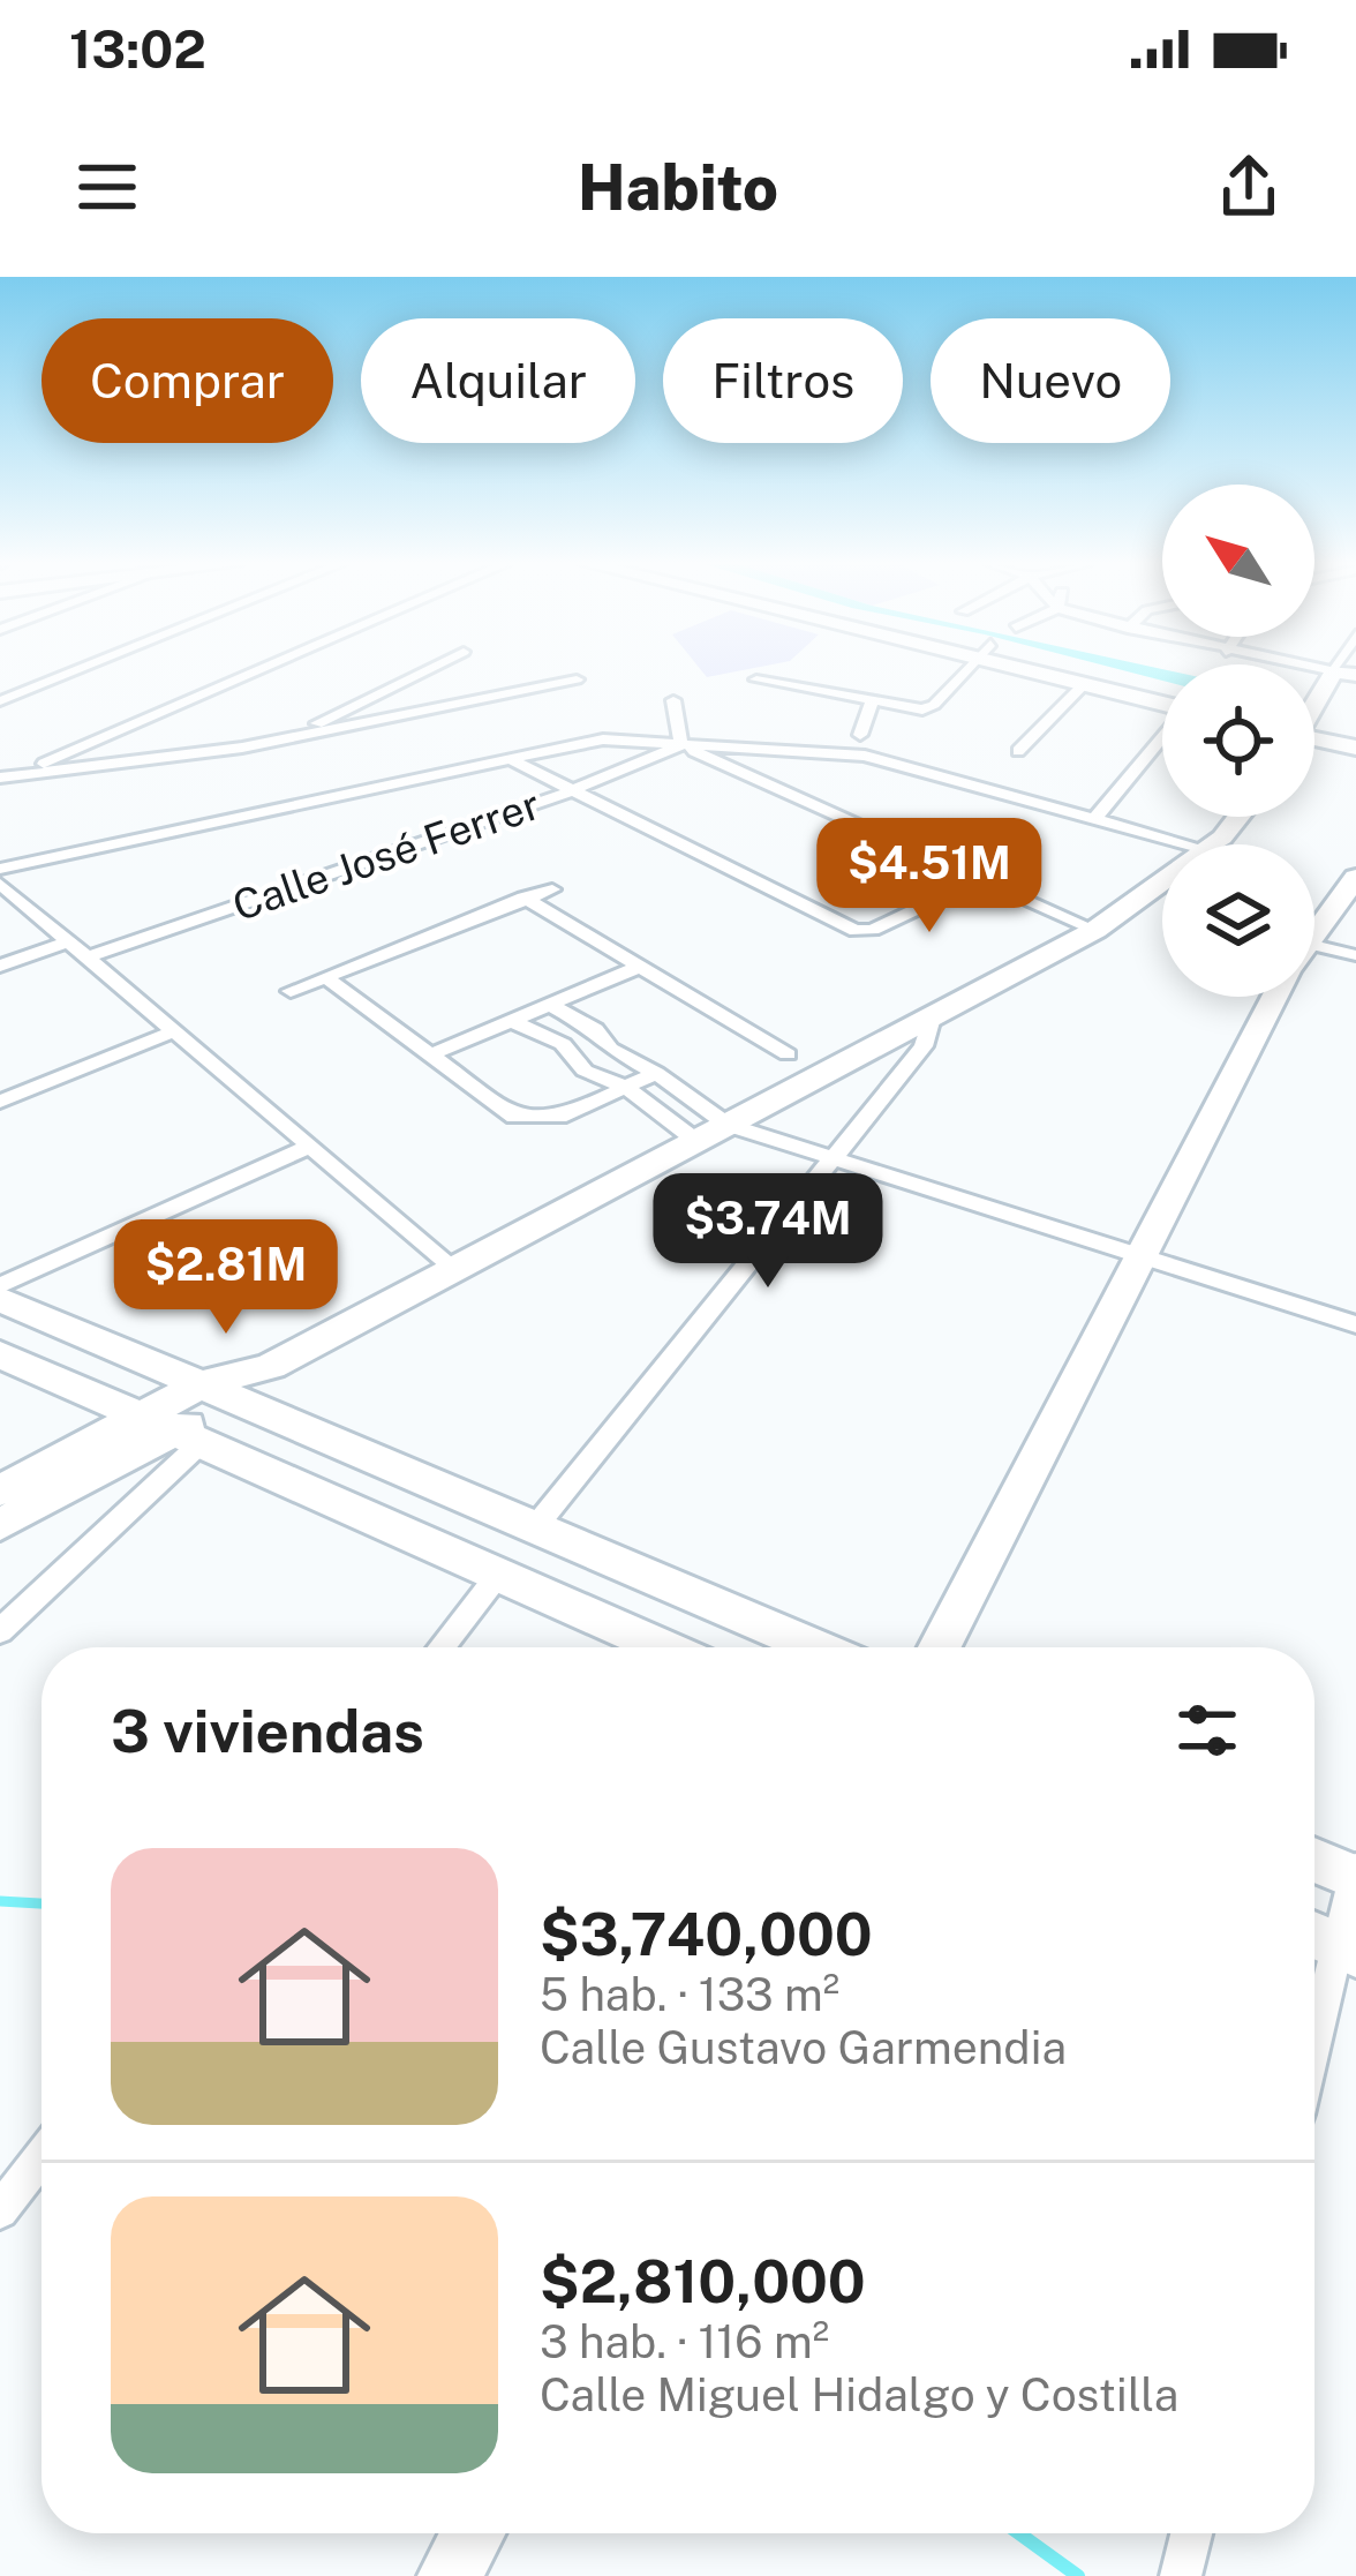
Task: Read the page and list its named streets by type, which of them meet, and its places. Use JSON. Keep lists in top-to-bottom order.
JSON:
{
  "streets": {
    "street": ["Calle José Ferrer"]
  },
  "north": "top left",
  "page": {
    "status": "13:02",
    "header": "Habito",
    "chip": [
      "Comprar",
      "Alquilar",
      "Filtros",
      "Nuevo"
    ],
    "price": ["$4.51M", "$3.74M", "$2.81M"],
    "heading": "3 viviendas",
    "list": [
      {
        "name": "$3,740,000",
        "note": "5 hab. · 133 m² · Calle Gustavo Garmendia"
      },
      {
        "name": "$2,810,000",
        "note": "3 hab. · 116 m² · Calle Miguel Hidalgo y Costilla"
      }
    ]
  }
}
